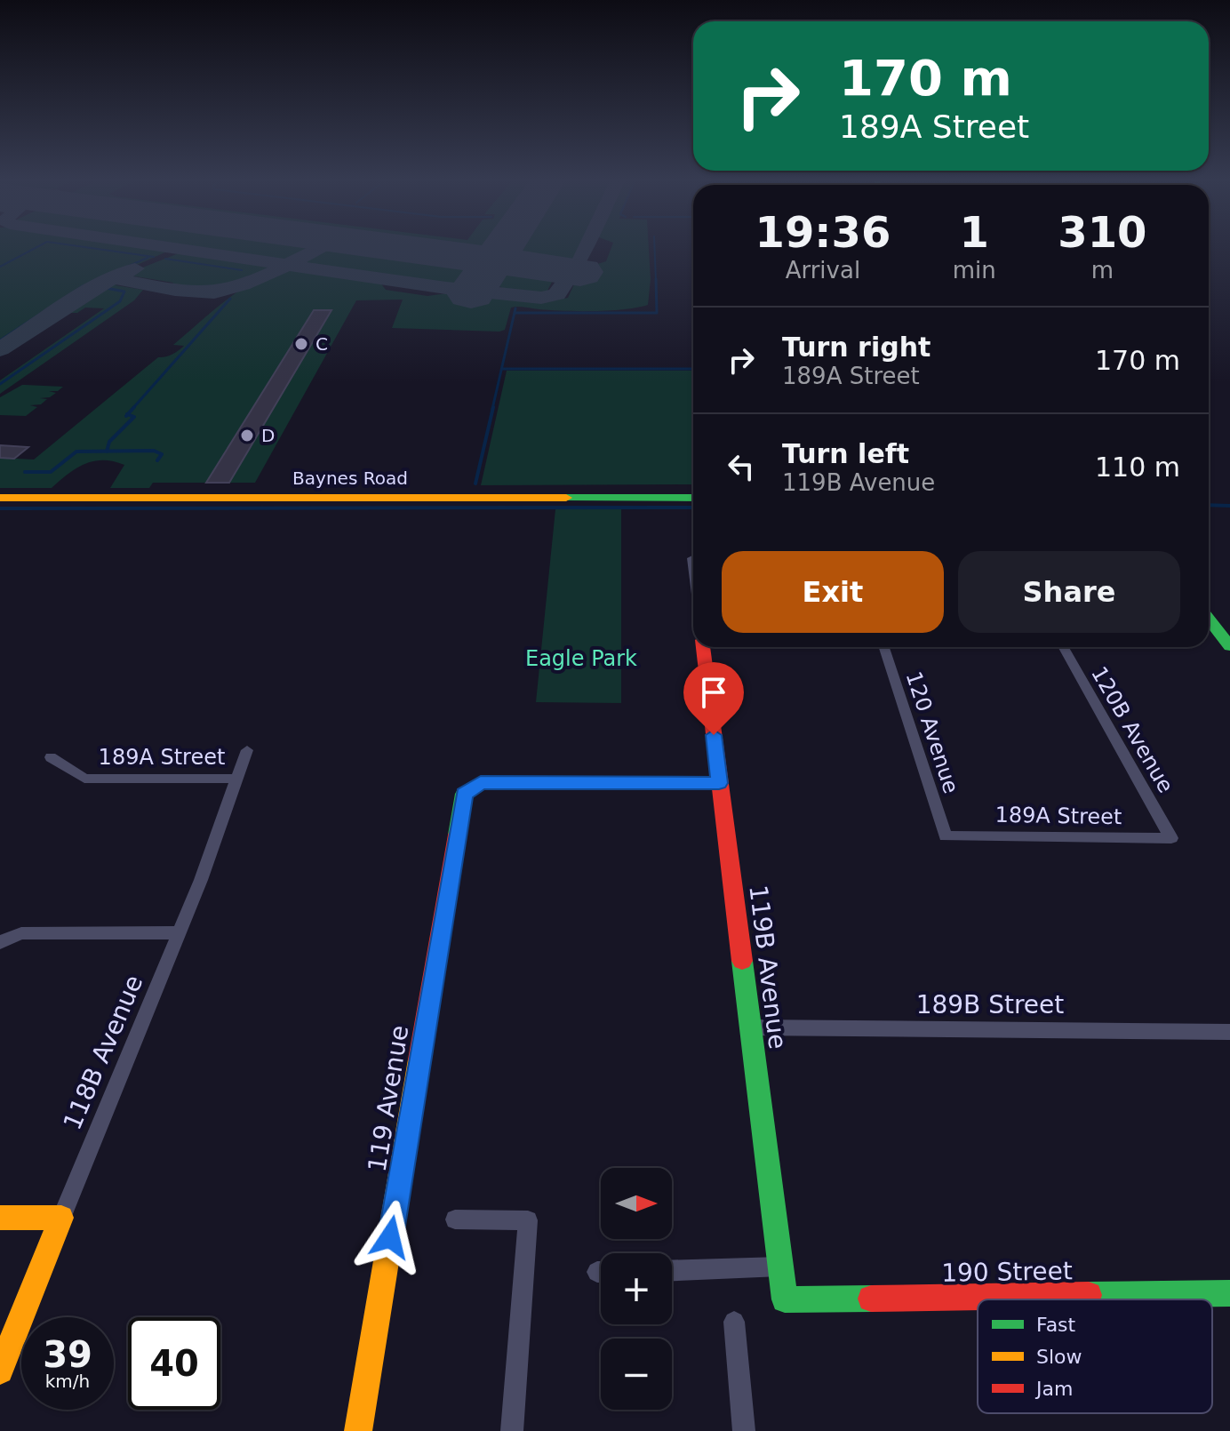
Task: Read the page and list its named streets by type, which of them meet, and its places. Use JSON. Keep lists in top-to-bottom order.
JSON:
{
  "streets": {
    "street": [
      "Baynes Road",
      "120B Avenue",
      "120 Avenue",
      "189A Street",
      "119B Avenue",
      "189B Street",
      "118B Avenue",
      "119 Avenue",
      "190 Street"
    ]
  },
  "crossings": [
    ["120B Avenue", "189A Street"],
    ["120 Avenue", "189A Street"],
    ["189A Street", "118B Avenue"],
    ["119B Avenue", "189B Street"],
    ["119B Avenue", "119 Avenue"],
    ["119B Avenue", "190 Street"]
  ],
  "parks": ["Eagle Park"],
  "places": ["C", "D"],
  "legend": ["Fast", "Slow", "Jam"],
  "north": "right",
  "page": {
    "turn": ["170 m", "189A Street"],
    "eta": [
      "19:36",
      "Arrival",
      "1",
      "min",
      "310",
      "m"
    ],
    "list": [
      {
        "name": "Turn right",
        "note": "189A Street",
        "value": "170 m"
      },
      {
        "name": "Turn left",
        "note": "119B Avenue",
        "value": "110 m"
      }
    ],
    "buttons": ["Exit", "Share"],
    "map_buttons": ["+", "−"],
    "speed": "39 km/h",
    "limit": "40"
  }
}
